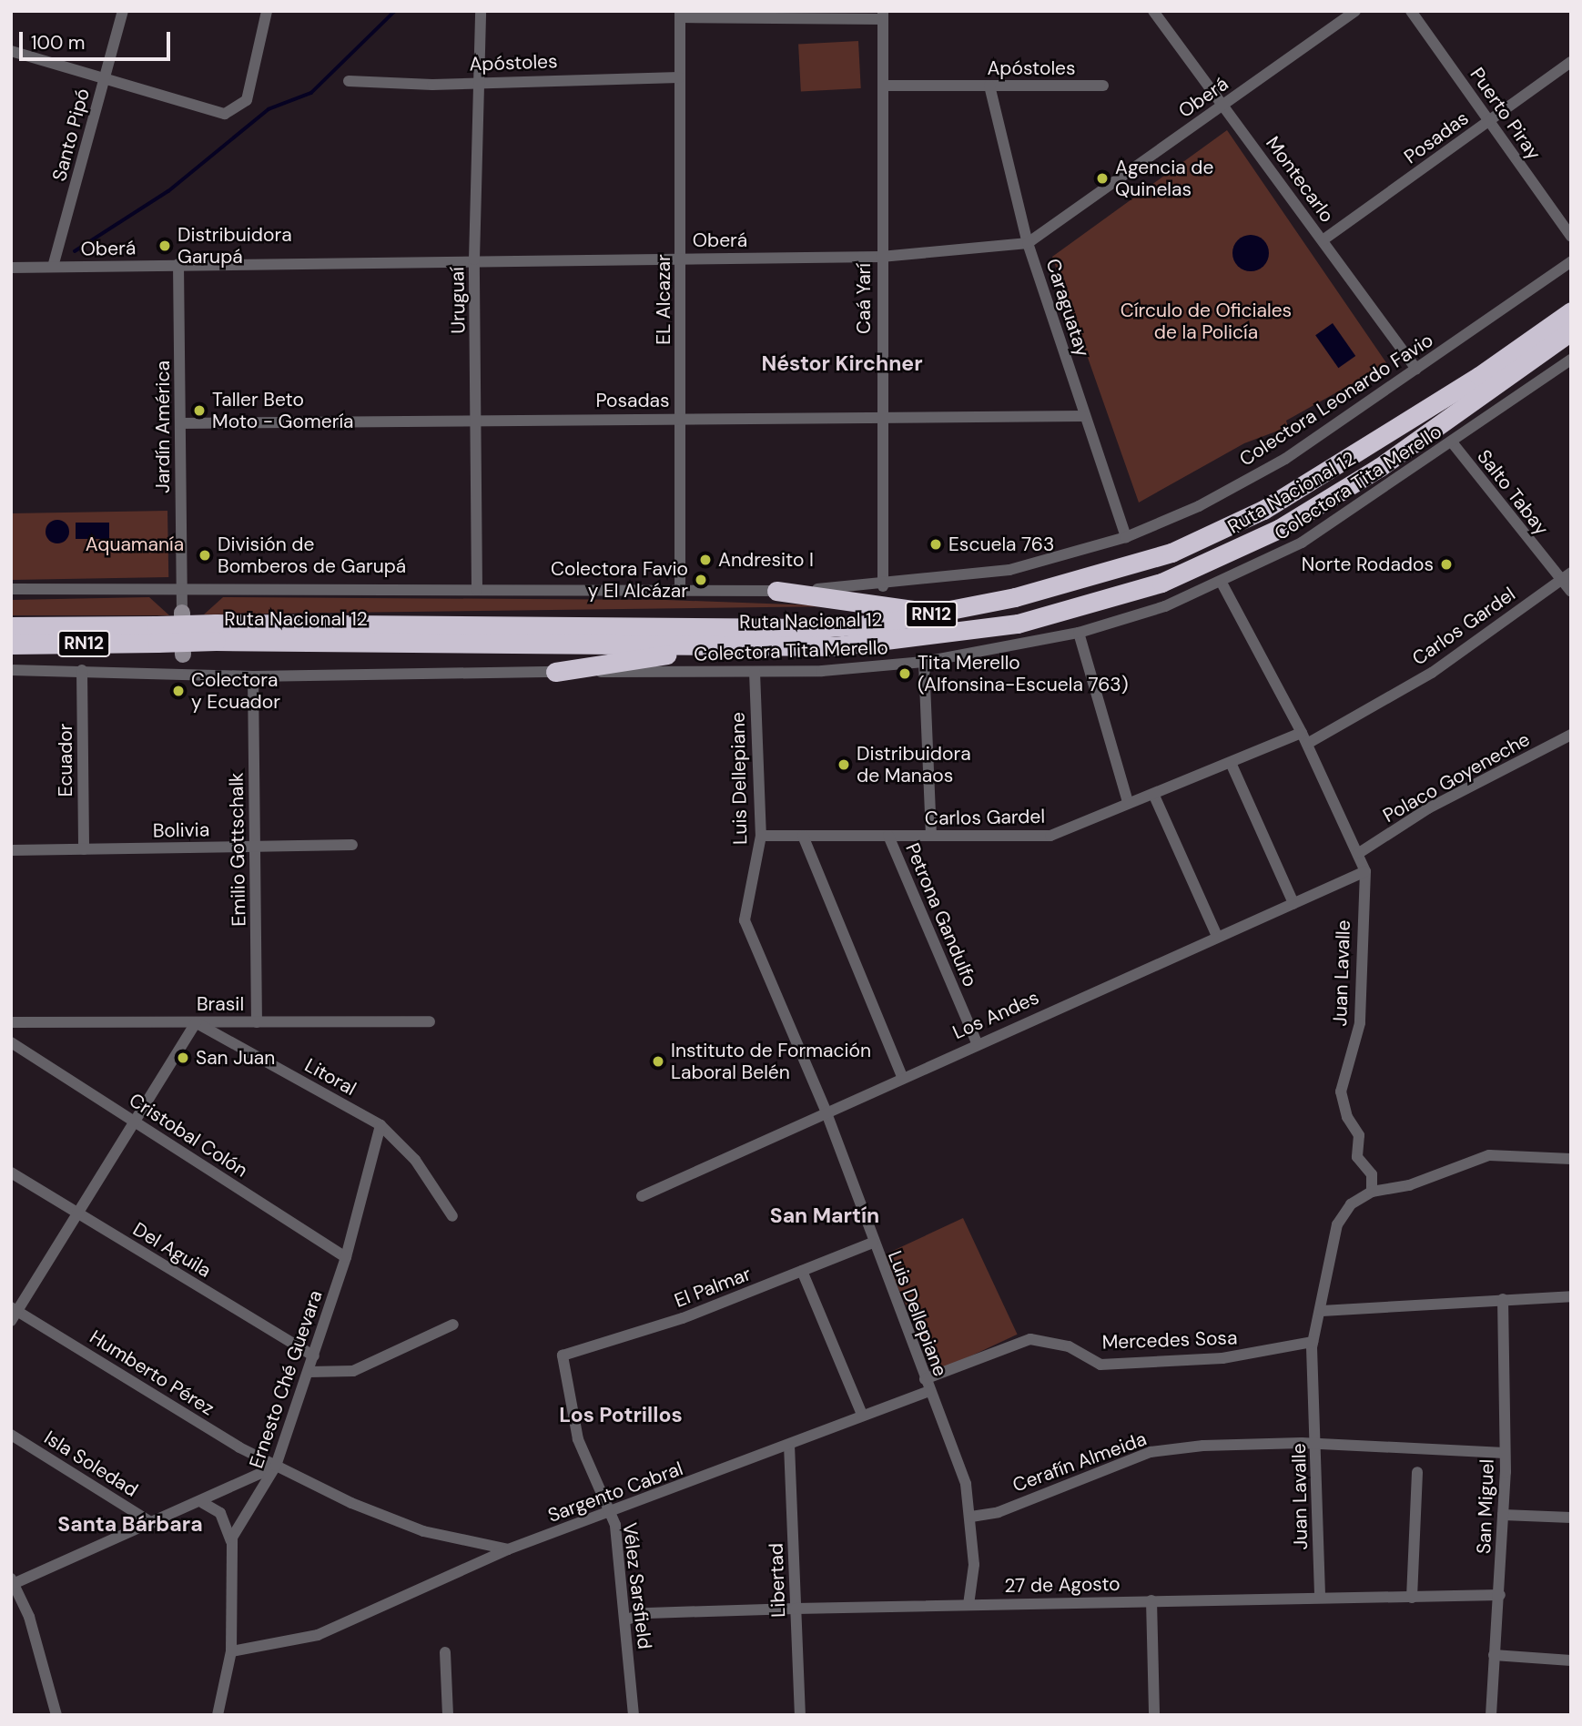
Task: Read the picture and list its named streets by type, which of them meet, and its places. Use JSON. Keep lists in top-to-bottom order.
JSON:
{
  "streets": {
    "highway": ["Ruta Nacional 12", "RN12"],
    "street": [
      "Apóstoles",
      "Oberá",
      "Puerto Piray",
      "Santo Pipó",
      "Posadas",
      "Montecarlo",
      "Caá Yarí",
      "EL Alcazar",
      "Uruguaí",
      "Caraguatay",
      "Colectora Leonardo Favio",
      "Jardín América",
      "Colectora Tita Merello",
      "Salto Tabay",
      "Carlos Gardel",
      "Ecuador",
      "Polaco Goyeneche",
      "Luis Dellepiane",
      "Bolivia",
      "Emilio Gottschalk",
      "Petrona Gandulfo",
      "Juan Lavalle",
      "Brasil",
      "Los Andes",
      "Litoral",
      "Cristobal Colón",
      "Del Aguila",
      "El Palmar",
      "Mercedes Sosa",
      "Humberto Pérez",
      "Ernesto Ché Guevara",
      "Cerafín Almeida",
      "Isla Soledad",
      "Sargento Cabral",
      "San Miguel",
      "Libertad",
      "27 de Agosto",
      "Vélez Sarsfield"
    ]
  },
  "crossings": [
    ["Apóstoles", "Caá Yarí"],
    ["Apóstoles", "EL Alcazar"],
    ["Apóstoles", "Uruguaí"],
    ["Apóstoles", "Caraguatay"],
    ["Oberá", "Santo Pipó"],
    ["Oberá", "Montecarlo"],
    ["Oberá", "Caá Yarí"],
    ["Oberá", "EL Alcazar"],
    ["Oberá", "Uruguaí"],
    ["Oberá", "Caraguatay"],
    ["Oberá", "Jardín América"],
    ["Puerto Piray", "Posadas"],
    ["Posadas", "Montecarlo"],
    ["Posadas", "Caá Yarí"],
    ["Posadas", "EL Alcazar"],
    ["Posadas", "Uruguaí"],
    ["Posadas", "Caraguatay"],
    ["Posadas", "Jardín América"],
    ["Montecarlo", "Colectora Leonardo Favio"],
    ["Caá Yarí", "Colectora Leonardo Favio"],
    ["Caraguatay", "Colectora Leonardo Favio"],
    ["Colectora Tita Merello", "Salto Tabay"],
    ["Colectora Tita Merello", "Ecuador"],
    ["Colectora Tita Merello", "Luis Dellepiane"],
    ["Colectora Tita Merello", "Emilio Gottschalk"],
    ["Colectora Tita Merello", "Juan Lavalle"],
    ["Salto Tabay", "Carlos Gardel"],
    ["Carlos Gardel", "Luis Dellepiane"],
    ["Carlos Gardel", "Petrona Gandulfo"],
    ["Carlos Gardel", "Juan Lavalle"],
    ["Ecuador", "Bolivia"],
    ["Polaco Goyeneche", "Juan Lavalle"],
    ["Luis Dellepiane", "Los Andes"],
    ["Luis Dellepiane", "El Palmar"],
    ["Luis Dellepiane", "Mercedes Sosa"],
    ["Luis Dellepiane", "Cerafín Almeida"],
    ["Luis Dellepiane", "Sargento Cabral"],
    ["Luis Dellepiane", "27 de Agosto"],
    ["Bolivia", "Emilio Gottschalk"],
    ["Emilio Gottschalk", "Brasil"],
    ["Petrona Gandulfo", "Los Andes"],
    ["Juan Lavalle", "Los Andes"],
    ["Juan Lavalle", "Mercedes Sosa"],
    ["Juan Lavalle", "Cerafín Almeida"],
    ["Juan Lavalle", "27 de Agosto"],
    ["Brasil", "Litoral"],
    ["Litoral", "Ernesto Ché Guevara"],
    ["Cristobal Colón", "Ernesto Ché Guevara"],
    ["Del Aguila", "Ernesto Ché Guevara"],
    ["El Palmar", "Vélez Sarsfield"],
    ["Mercedes Sosa", "Sargento Cabral"],
    ["Humberto Pérez", "Ernesto Ché Guevara"],
    ["Humberto Pérez", "Sargento Cabral"],
    ["Cerafín Almeida", "San Miguel"],
    ["Sargento Cabral", "Libertad"],
    ["Sargento Cabral", "Vélez Sarsfield"],
    ["San Miguel", "27 de Agosto"],
    ["Libertad", "27 de Agosto"],
    ["27 de Agosto", "Vélez Sarsfield"]
  ],
  "districts": [
    "Néstor Kirchner",
    "San Martín",
    "Los Potrillos",
    "Santa Bárbara"
  ],
  "parks": ["Círculo de Oficiales de la Policía", "Aquamanía"],
  "places": [
    "Agencia de Quinelas",
    "Distribuidora Garupá",
    "Taller Beto Moto - Gomería",
    "Escuela 763",
    "División de Bomberos de Garupá",
    "Andresito I",
    "Norte Rodados",
    "Colectora Favio y El Alcázar",
    "Tita Merello (Alfonsina-Escuela 763)",
    "Colectora y Ecuador",
    "Distribuidora de Manaos",
    "San Juan",
    "Instituto de Formación Laboral Belén"
  ],
  "scale_bar": "100 m"
}
